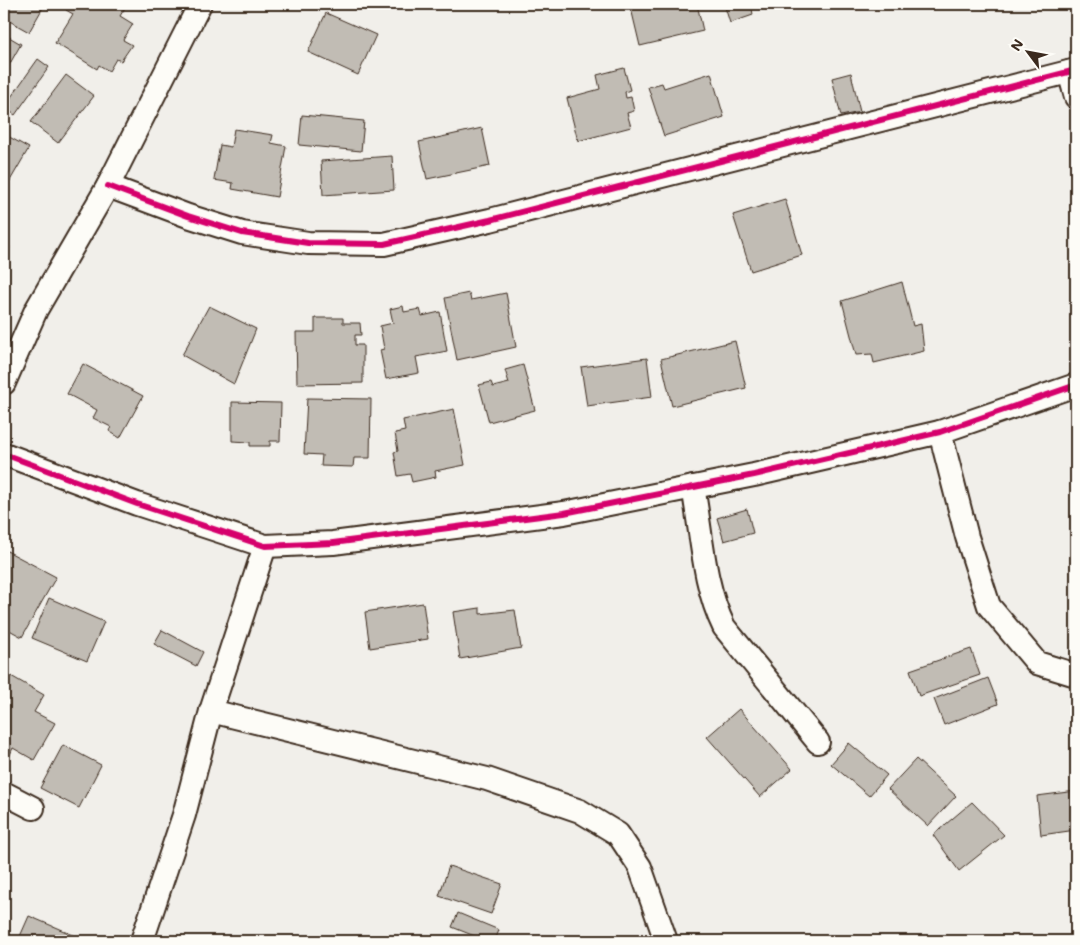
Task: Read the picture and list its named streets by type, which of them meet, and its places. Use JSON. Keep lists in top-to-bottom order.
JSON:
{
  "north": "top left"
}
